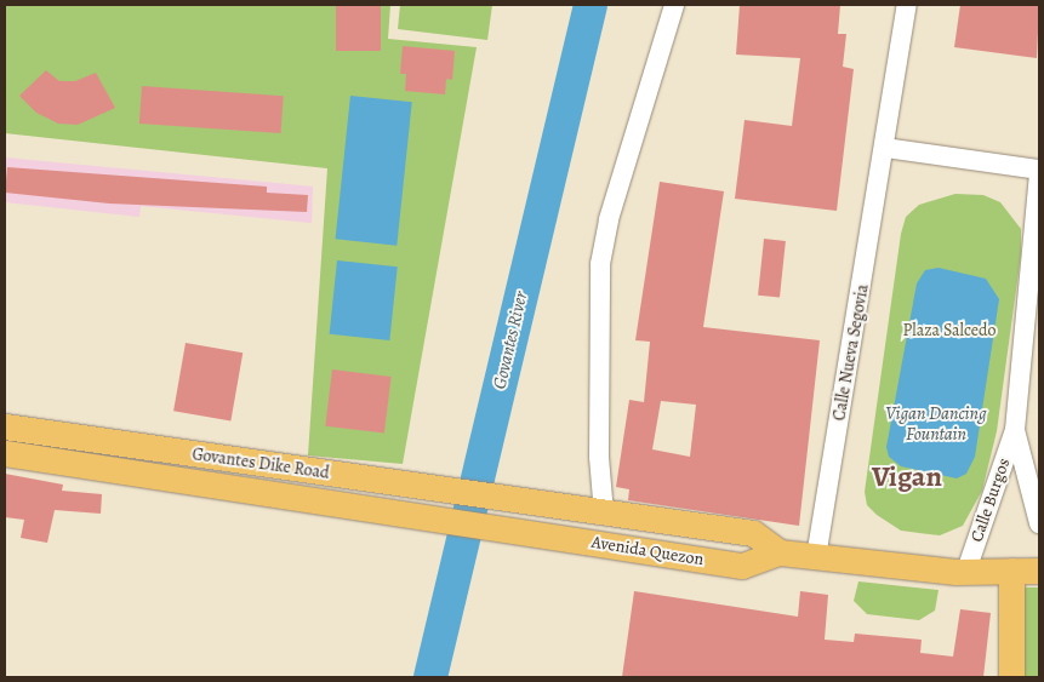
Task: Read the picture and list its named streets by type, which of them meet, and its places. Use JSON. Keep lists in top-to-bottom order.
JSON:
{
  "streets": {
    "main road": ["Govantes Dike Road", "Avenida Quezon"],
    "street": ["Calle Nueva Segovia", "Calle Burgos"]
  },
  "crossings": [
    ["Calle Nueva Segovia", "Avenida Quezon"],
    ["Govantes Dike Road", "Avenida Quezon"],
    ["Calle Burgos", "Avenida Quezon"]
  ],
  "districts": ["Vigan"],
  "water": ["Govantes River", "Vigan Dancing Fountain"],
  "parks": ["Plaza Salcedo"]
}
